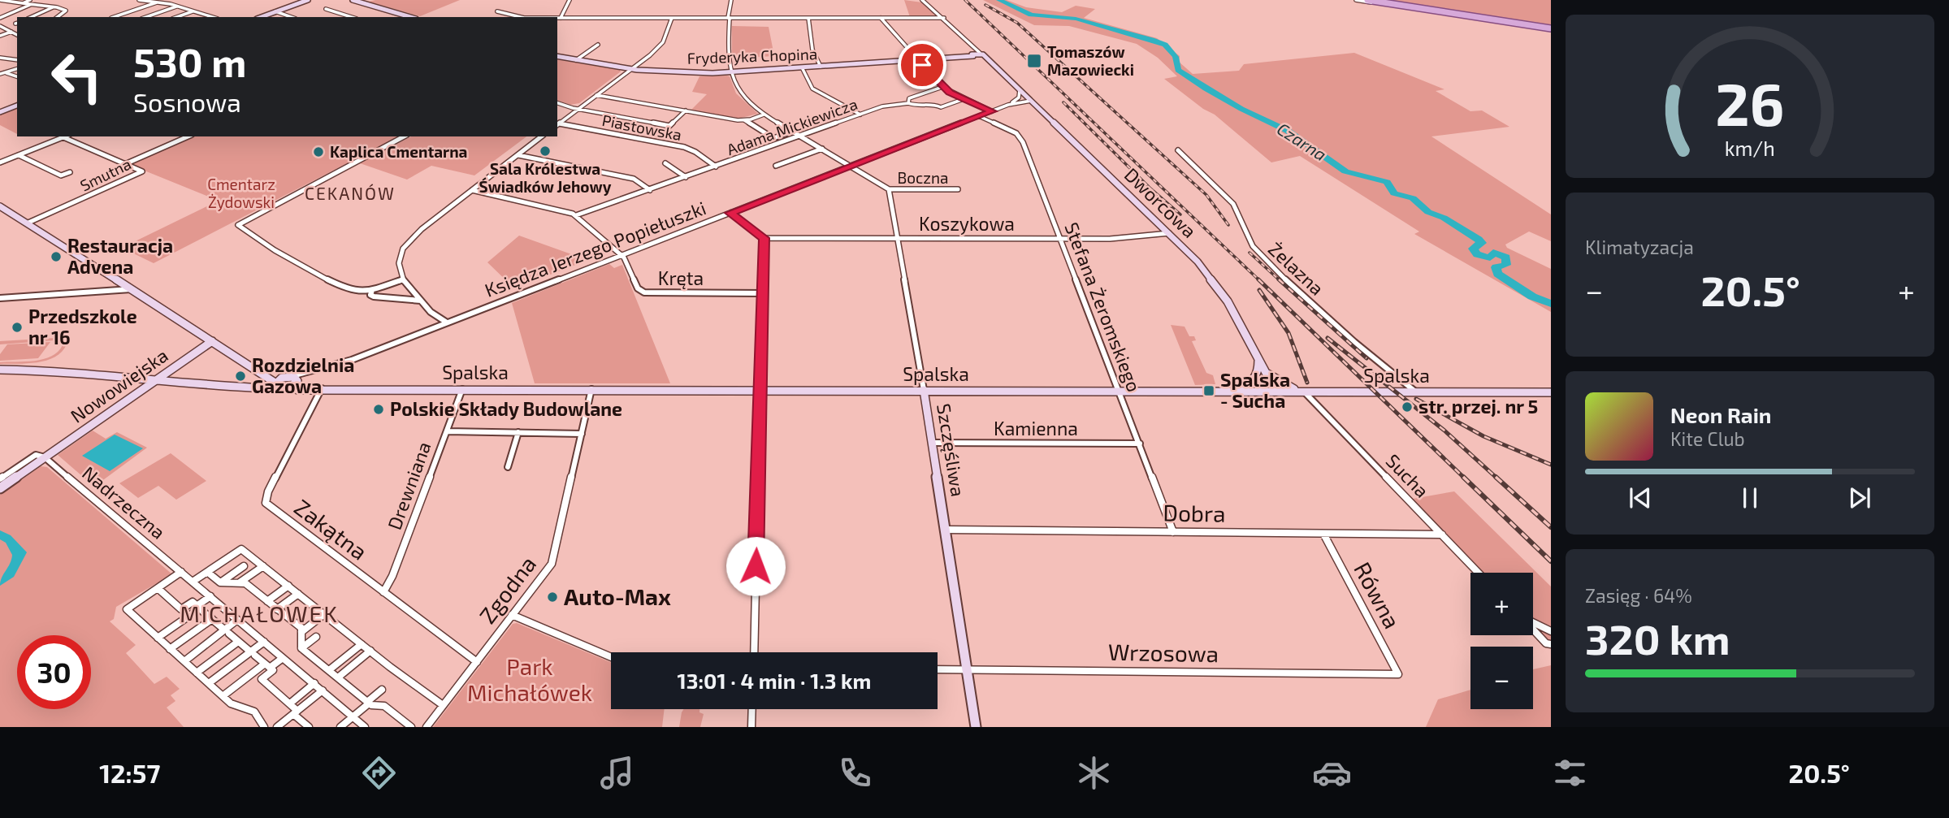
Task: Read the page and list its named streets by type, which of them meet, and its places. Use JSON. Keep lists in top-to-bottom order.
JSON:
{
  "streets": {
    "street": [
      "Fryderyka Chopina",
      "Adama Mickiewicza",
      "Piastowska",
      "Smutna",
      "Boczna",
      "Dworcowa",
      "Koszykowa",
      "Księdza Jerzego Popiełuszki",
      "Żelazna",
      "Kręta",
      "Stefana Żeromskiego",
      "Spalska",
      "Nowowiejska",
      "Kamienna",
      "Szczęśliwa",
      "Sucha",
      "Drewniana",
      "Nadrzeczna",
      "Dobra",
      "Zakątna",
      "Zgodna",
      "Równa",
      "Wrzosowa"
    ]
  },
  "crossings": [
    ["Fryderyka Chopina", "Dworcowa"],
    ["Adama Mickiewicza", "Piastowska"],
    ["Boczna", "Szczęśliwa"],
    ["Dworcowa", "Koszykowa"],
    ["Dworcowa", "Księdza Jerzego Popiełuszki"],
    ["Dworcowa", "Spalska"],
    ["Koszykowa", "Stefana Żeromskiego"],
    ["Koszykowa", "Szczęśliwa"],
    ["Księdza Jerzego Popiełuszki", "Kręta"],
    ["Księdza Jerzego Popiełuszki", "Stefana Żeromskiego"],
    ["Księdza Jerzego Popiełuszki", "Spalska"],
    ["Żelazna", "Spalska"],
    ["Stefana Żeromskiego", "Spalska"],
    ["Stefana Żeromskiego", "Kamienna"],
    ["Stefana Żeromskiego", "Dobra"],
    ["Spalska", "Szczęśliwa"],
    ["Spalska", "Sucha"],
    ["Spalska", "Drewniana"],
    ["Spalska", "Zakątna"],
    ["Spalska", "Zgodna"],
    ["Nowowiejska", "Nadrzeczna"],
    ["Kamienna", "Szczęśliwa"],
    ["Szczęśliwa", "Dobra"],
    ["Szczęśliwa", "Wrzosowa"],
    ["Sucha", "Dobra"],
    ["Drewniana", "Zakątna"],
    ["Dobra", "Równa"],
    ["Zakątna", "Zgodna"],
    ["Równa", "Wrzosowa"]
  ],
  "districts": ["CEKANÓW", "MICHAŁOWEK"],
  "water": ["Czarna"],
  "parks": ["Cmentarz Żydowski", "Park Michałówek"],
  "places": {
    "transit": ["Tomaszów Mazowiecki", "Spalska - Sucha"],
    "other": [
      "Sala Królestwa Świadków Jehowy",
      "Kaplica Cmentarna",
      "Restauracja Advena",
      "Przedszkole nr 16",
      "Rozdzielnia Gazowa",
      "str. przej. nr 5",
      "Polskie Składy Budowlane",
      "Auto-Max"
    ]
  },
  "page": {
    "turn": ["530 m", "Sosnowa"],
    "tile": [
      "Klimatyzacja",
      ["Zasięg · 64%", "320 km"]
    ],
    "heat": ["−", "20.5°", "+"],
    "song": ["Neon Rain", "Kite Club"],
    "map_buttons": ["+", "−"],
    "limit": "30",
    "trip": "13:01 · 4 min · 1.3 km",
    "tabs": ["12:57", "20.5°"],
    "gauge": ["26", "km/h"]
  }
}
